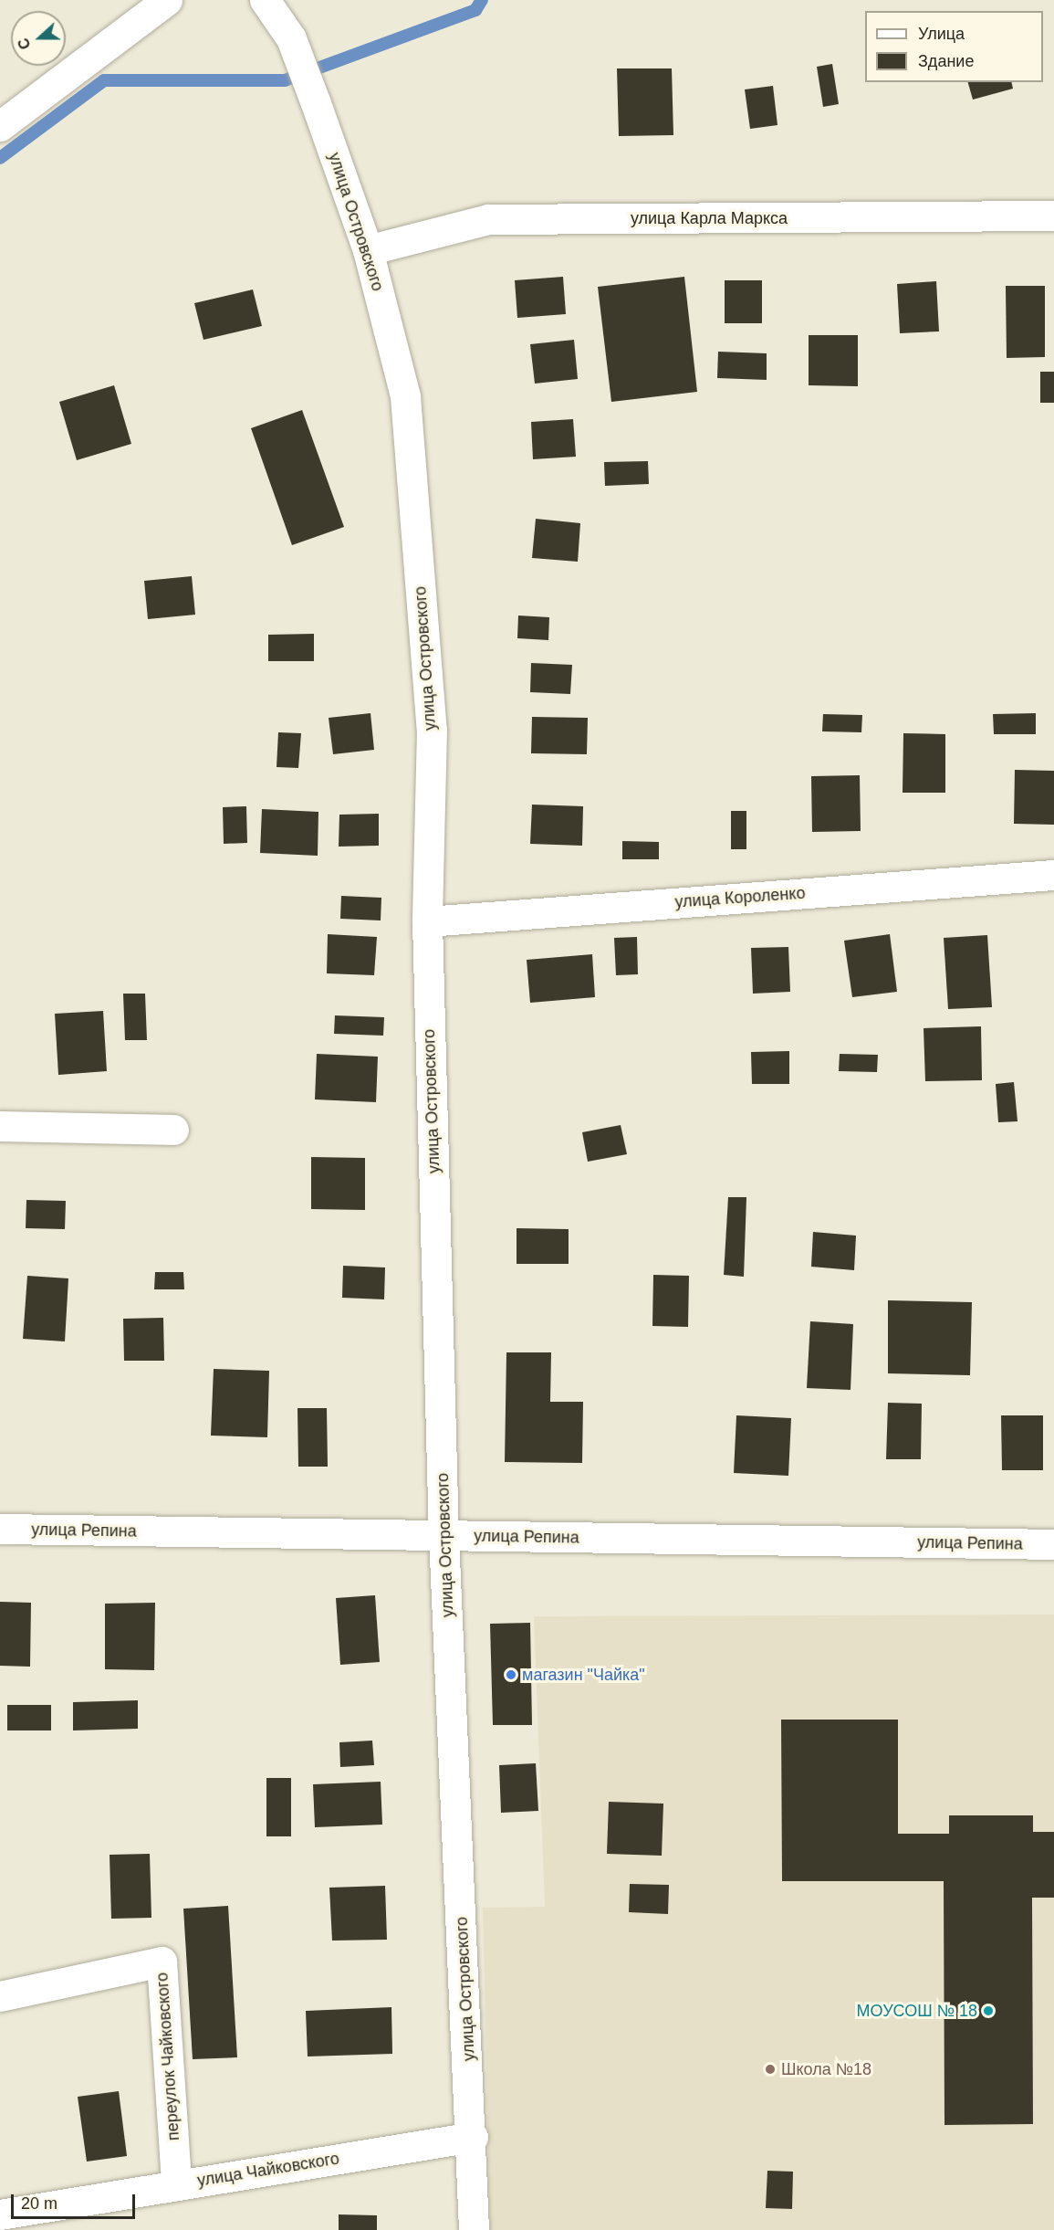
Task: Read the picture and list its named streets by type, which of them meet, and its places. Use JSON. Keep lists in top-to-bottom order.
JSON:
{
  "streets": {
    "street": [
      "улица Карла Маркса",
      "улица Островского",
      "улица Короленко",
      "улица Репина",
      "переулок Чайковского",
      "улица Чайковского"
    ]
  },
  "crossings": [
    ["улица Карла Маркса", "улица Островского"],
    ["улица Островского", "улица Короленко"],
    ["улица Островского", "улица Репина"],
    ["улица Островского", "улица Чайковского"],
    ["переулок Чайковского", "улица Чайковского"]
  ],
  "places": ["магазин \"Чайка\"", "МОУСОШ № 18", "Школа №18"],
  "legend": ["Улица", "Здание"],
  "scale_bar": "20 m",
  "north": "left"
}
